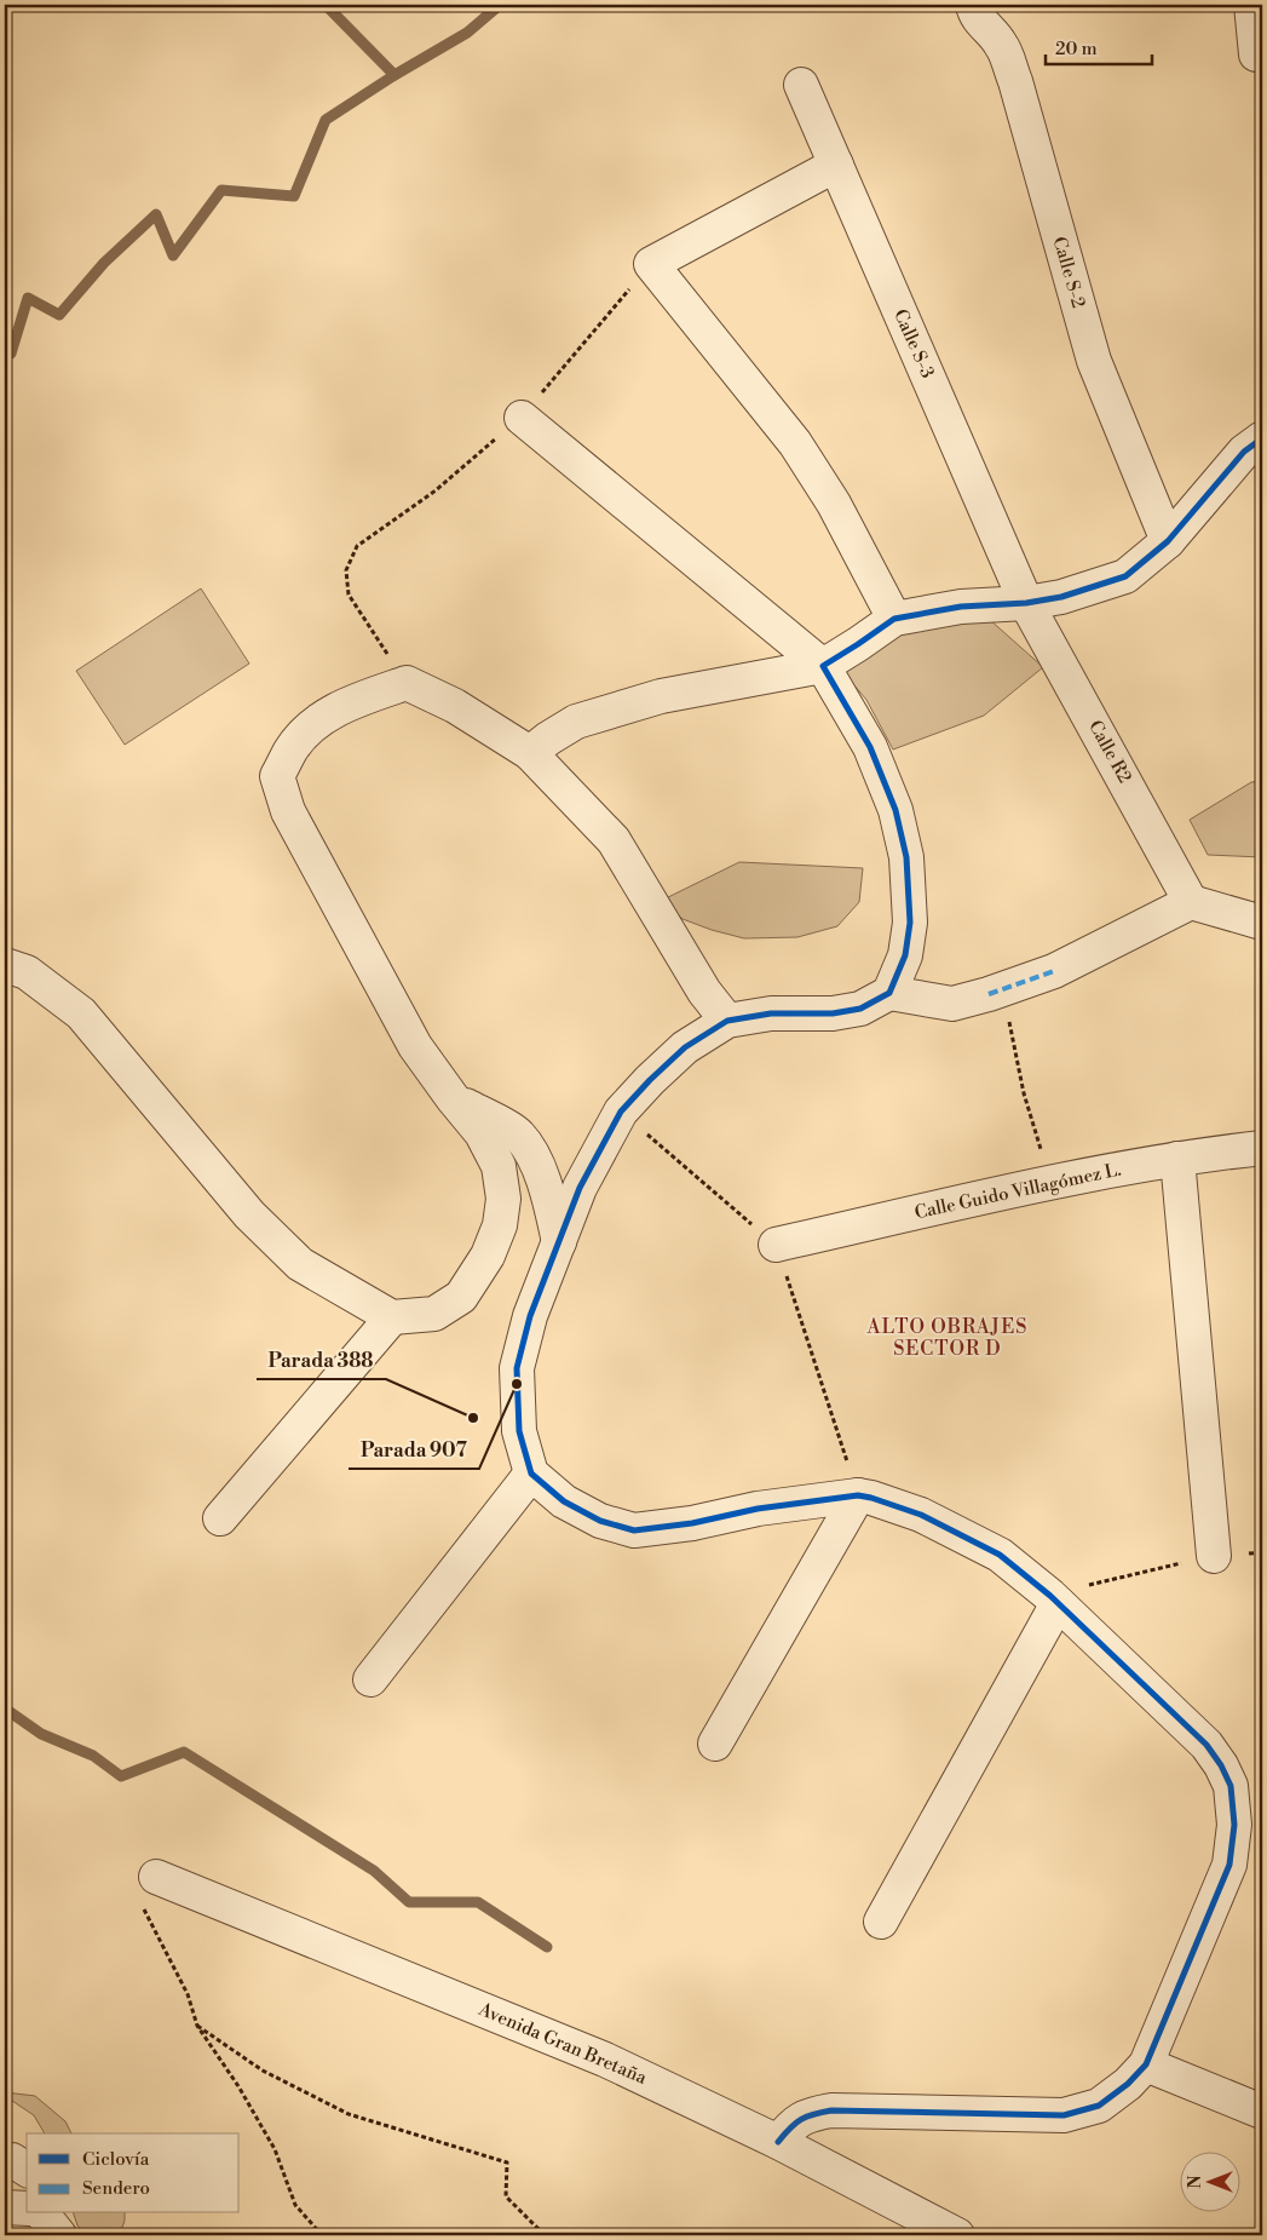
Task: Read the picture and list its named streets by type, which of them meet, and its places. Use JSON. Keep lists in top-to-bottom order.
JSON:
{
  "streets": {
    "street": [
      "Calle S-2",
      "Calle S-3",
      "Calle R2",
      "Calle Guido Villagómez L.",
      "Avenida Gran Bretaña"
    ]
  },
  "crossings": [
    ["Calle S-3", "Calle R2"]
  ],
  "districts": ["ALTO OBRAJES SECTOR D"],
  "places": ["Parada 907", "Parada 388"],
  "legend": ["Ciclovía", "Sendero"],
  "scale_bar": "20 m",
  "north": "left"
}
